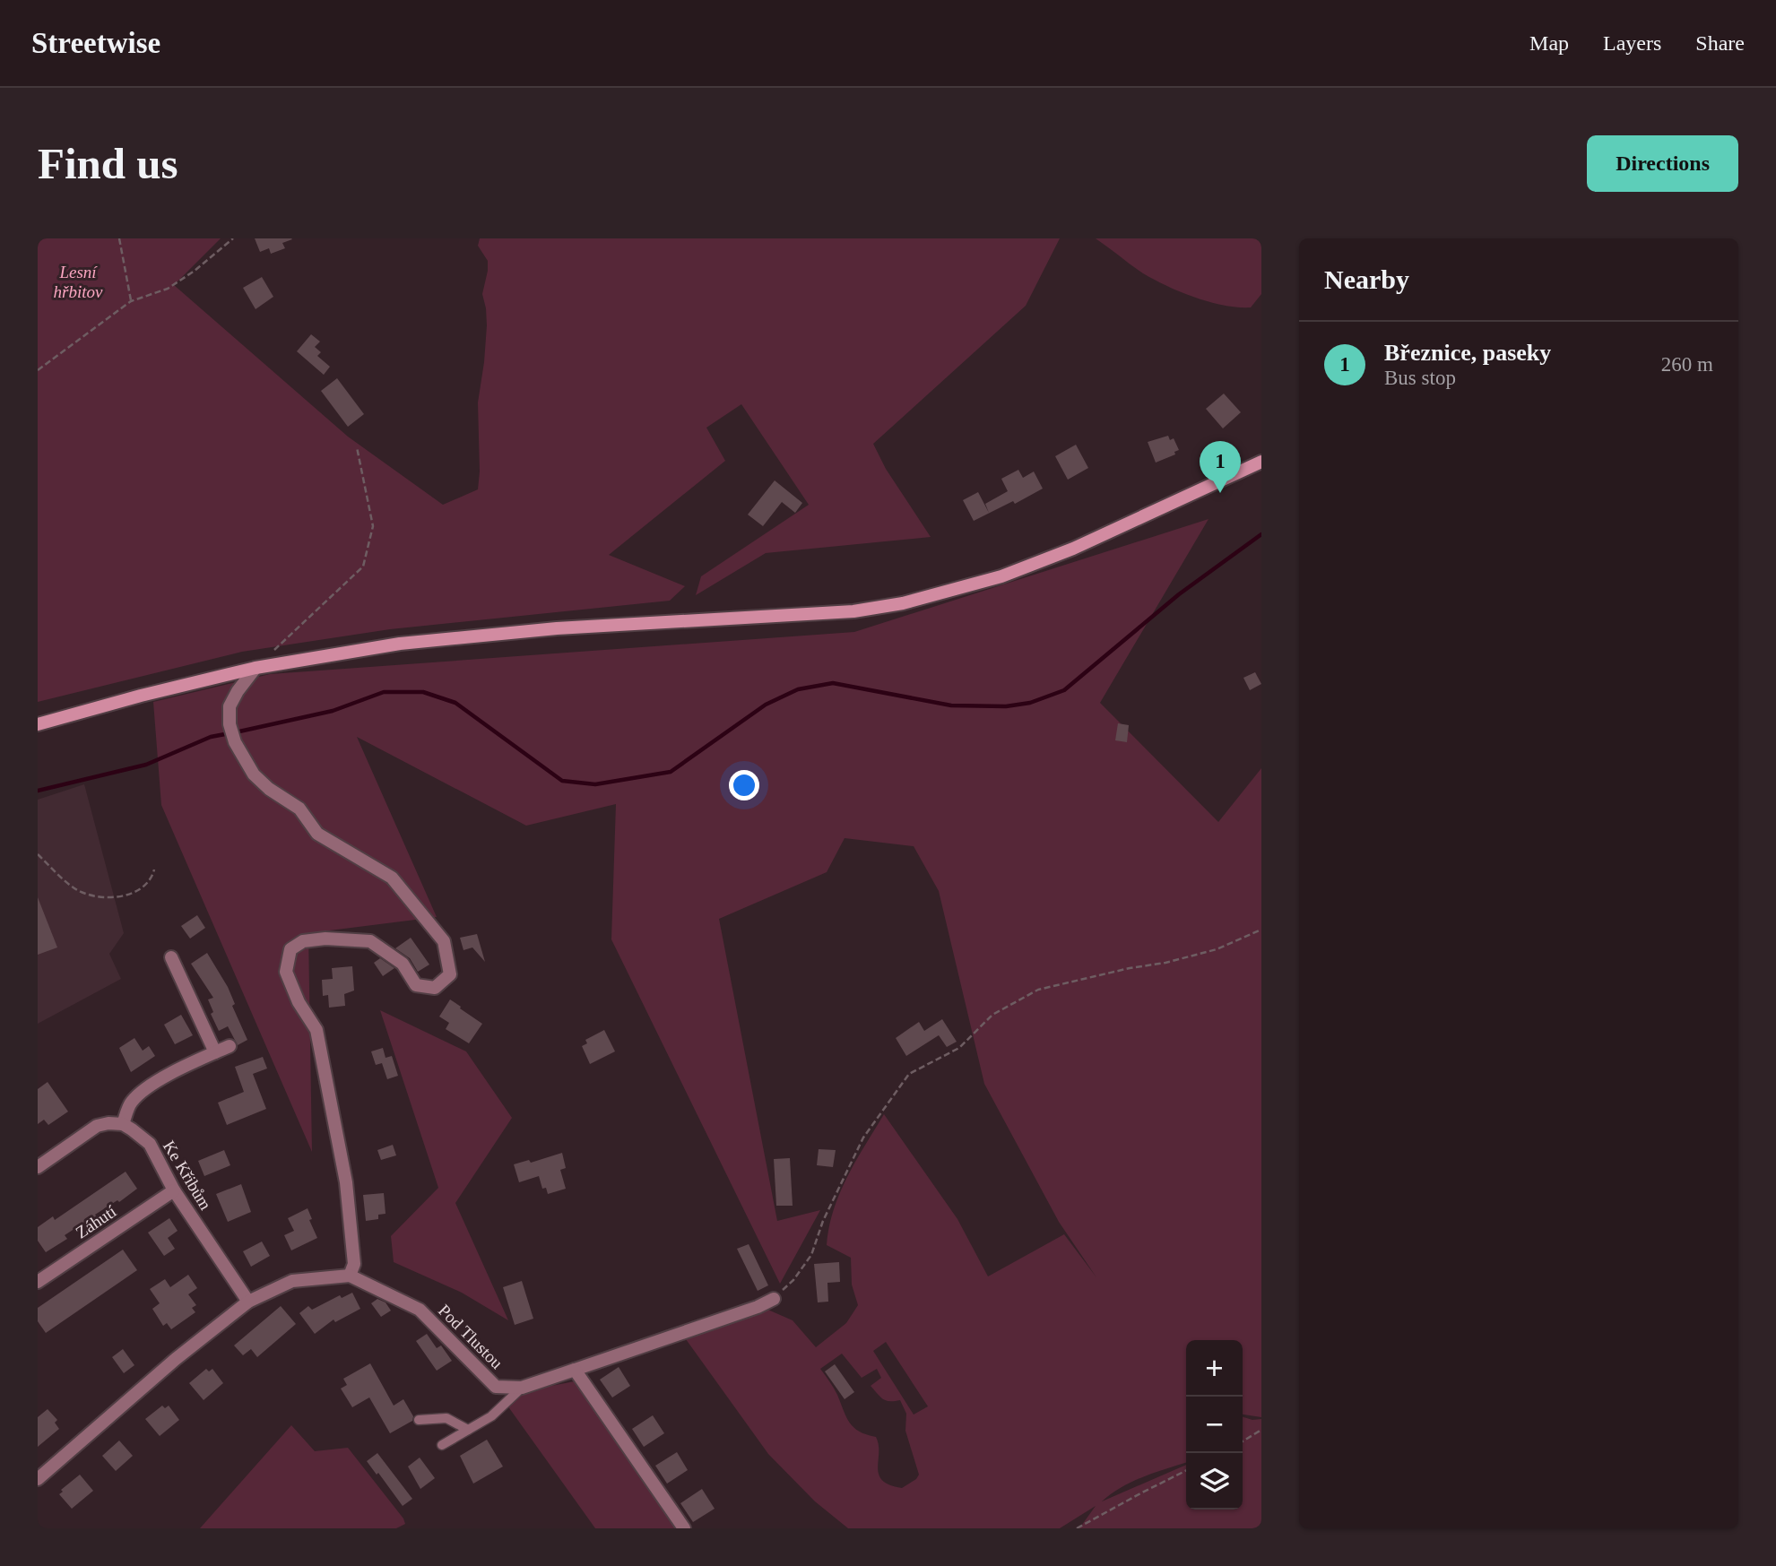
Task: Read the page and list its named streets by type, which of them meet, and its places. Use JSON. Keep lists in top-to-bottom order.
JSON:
{
  "streets": {
    "street": ["Ke Křibům", "Záhutí", "Pod Tlustou"]
  },
  "crossings": [
    ["Ke Křibům", "Záhutí"]
  ],
  "parks": ["Lesní hřbitov"],
  "page": {
    "header": "Streetwise",
    "nav": ["Map", "Layers", "Share"],
    "buttons": "Directions",
    "title": "Find us",
    "heading": "Nearby",
    "list": [
      {
        "mark": "1",
        "name": "Březnice, paseky",
        "note": "Bus stop",
        "value": "260 m"
      }
    ],
    "pins": "1",
    "map_buttons": ["+", "−"]
  }
}
